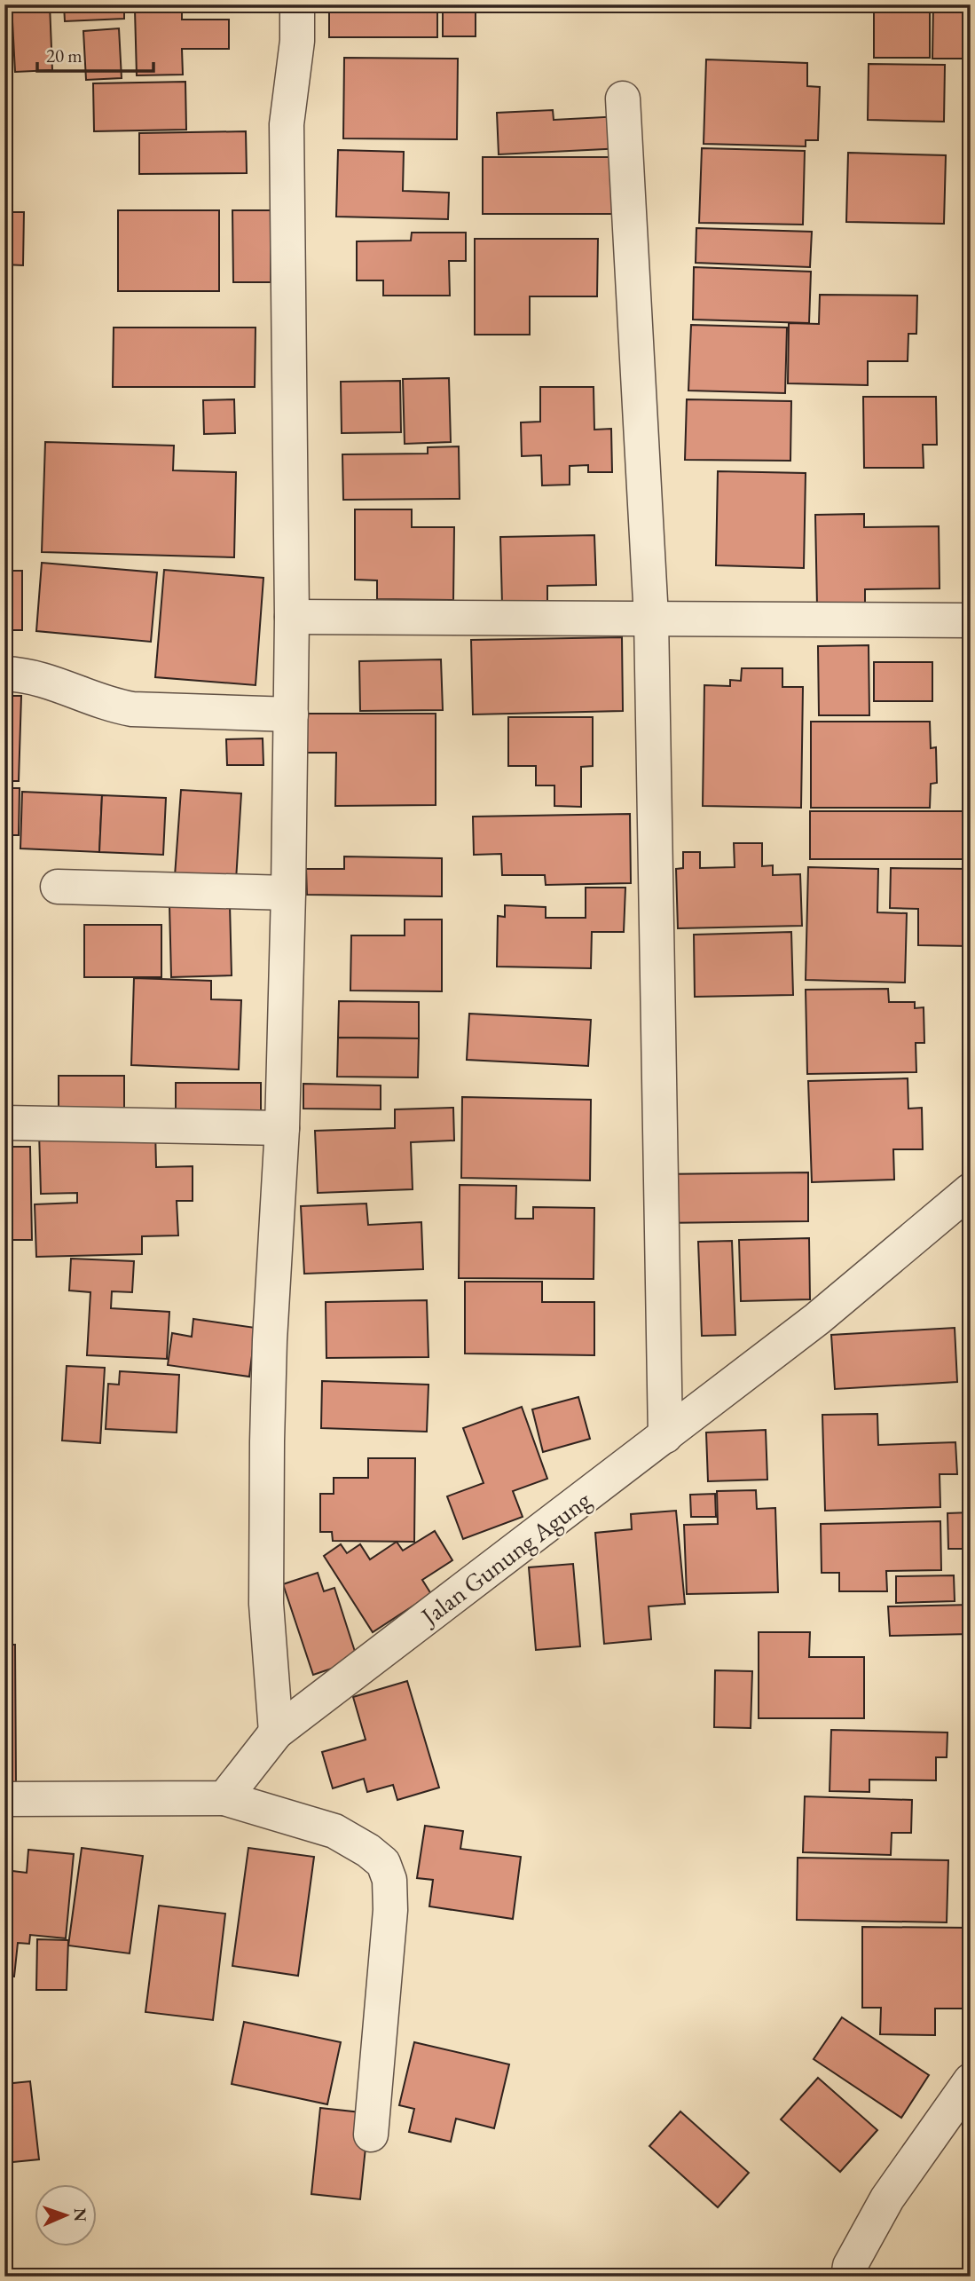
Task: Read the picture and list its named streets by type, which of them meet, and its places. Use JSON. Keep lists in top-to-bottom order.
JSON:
{
  "streets": {
    "street": ["Jalan Gunung Agung"]
  },
  "scale_bar": "20 m",
  "north": "right"
}
